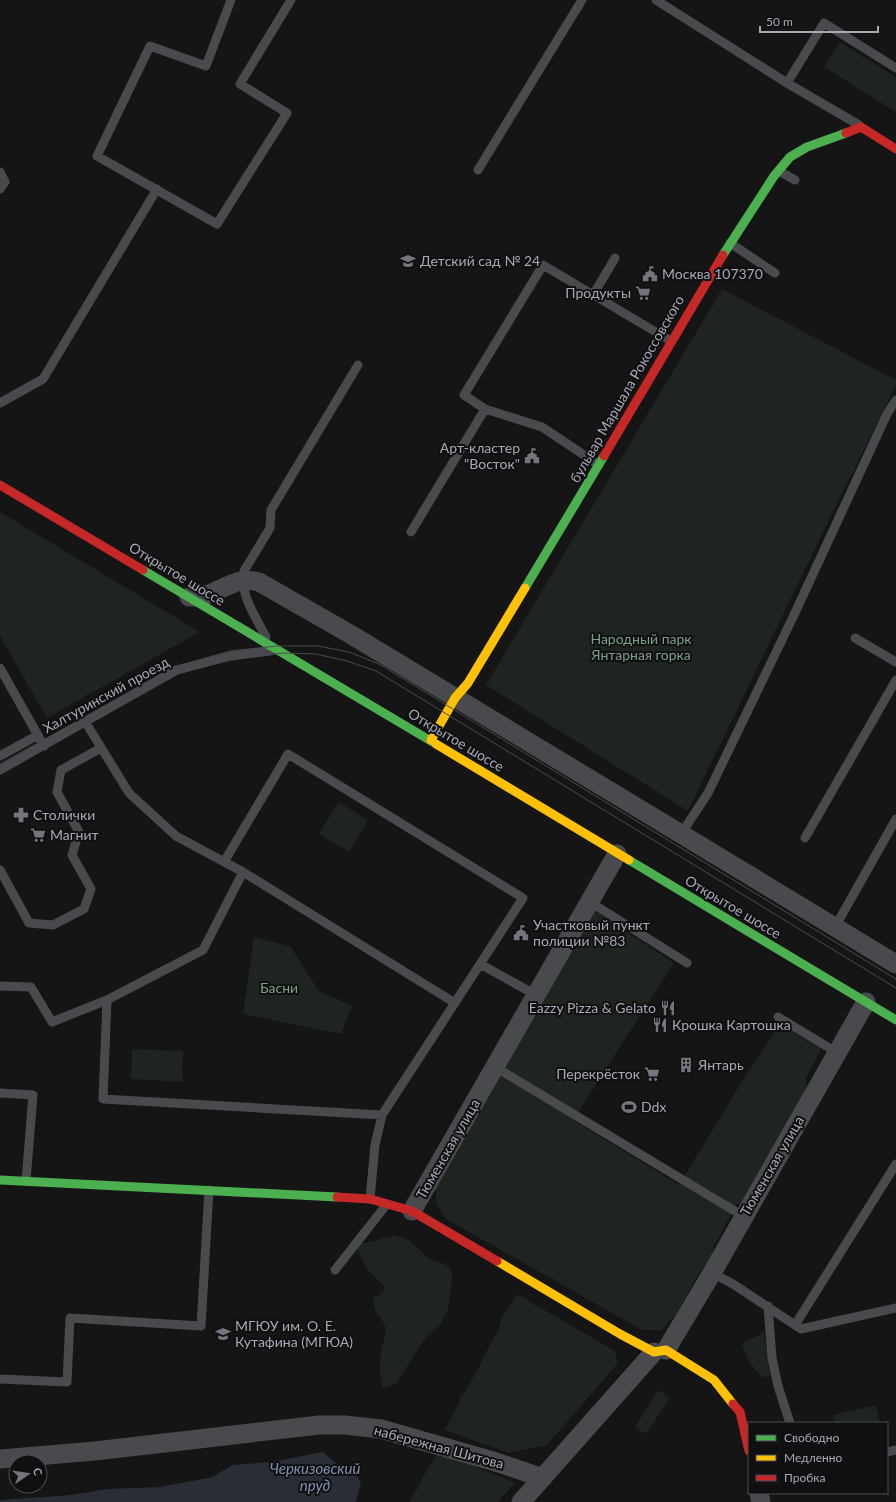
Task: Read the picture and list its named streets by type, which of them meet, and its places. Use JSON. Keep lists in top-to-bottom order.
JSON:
{
  "streets": {
    "street": [
      "бульвар Маршала Рокоссовского",
      "Открытое шоссе",
      "Тюменская улица",
      "набережная Шитова"
    ],
    "lane": ["Халтуринский проезд"]
  },
  "crossings": [
    ["бульвар Маршала Рокоссовского", "Открытое шоссе"],
    ["Открытое шоссе", "Халтуринский проезд"],
    ["Открытое шоссе", "Тюменская улица"]
  ],
  "water": ["Черкизовский пруд"],
  "parks": ["Народный парк Янтарная горка", "Басни"],
  "places": {
    "school or university": ["Детский сад № 24", "МГЮУ им. О. Е. Кутафина (МГЮА)"],
    "public building": ["Москва 107370", "Арт-кластер \"Восток\"", "Участковый пункт полиции №83"],
    "supermarket": ["Продукты", "Магнит", "Перекрёсток"],
    "pharmacy": ["Столички"],
    "restaurant": ["Eazzy Pizza & Gelato", "Крошка Картошка"],
    "building": ["Янтарь"],
    "sports": ["Ddx"]
  },
  "legend": ["Свободно", "Медленно", "Пробка"],
  "scale_bar": "50 m",
  "north": "right"
}
